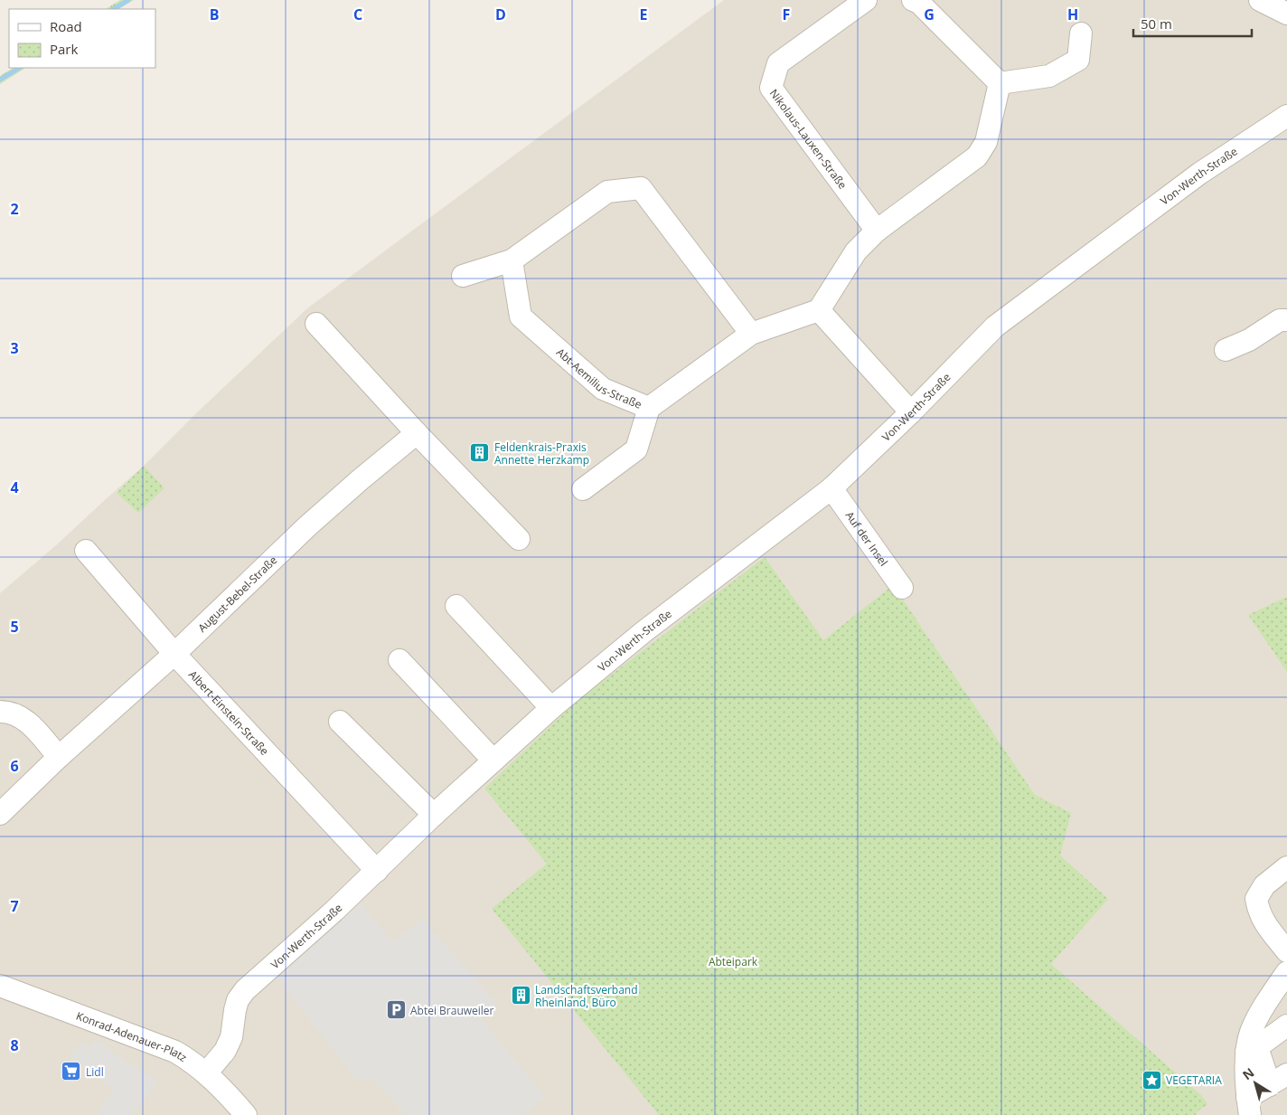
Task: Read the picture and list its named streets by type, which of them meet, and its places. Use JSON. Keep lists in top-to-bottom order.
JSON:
{
  "streets": {
    "street": [
      "Nikolaus-Lauxen-Straße",
      "Von-Werth-Straße",
      "Abt-Aemilius-Straße",
      "Auf der Insel",
      "August-Bebel-Straße",
      "Albert-Einstein-Straße",
      "Konrad-Adenauer-Platz"
    ]
  },
  "crossings": [
    ["Von-Werth-Straße", "Auf der Insel"],
    ["Von-Werth-Straße", "Albert-Einstein-Straße"],
    ["Von-Werth-Straße", "Konrad-Adenauer-Platz"],
    ["August-Bebel-Straße", "Albert-Einstein-Straße"]
  ],
  "parks": ["Abteipark"],
  "places": {
    "building": ["Feldenkrais-Praxis Annette Herzkamp", "Landschaftsverband Rheinland, Büro"],
    "parking": ["Abtei Brauweiler"],
    "supermarket": ["Lidl"],
    "place": ["VEGETARIA"]
  },
  "legend": ["Road", "Park"],
  "scale_bar": "50 m",
  "north": "top left",
  "grid": {
    "columns": [
      "B",
      "C",
      "D",
      "E",
      "F",
      "G",
      "H"
    ],
    "rows": [
      "2",
      "3",
      "4",
      "5",
      "6",
      "7",
      "8"
    ]
  }
}
